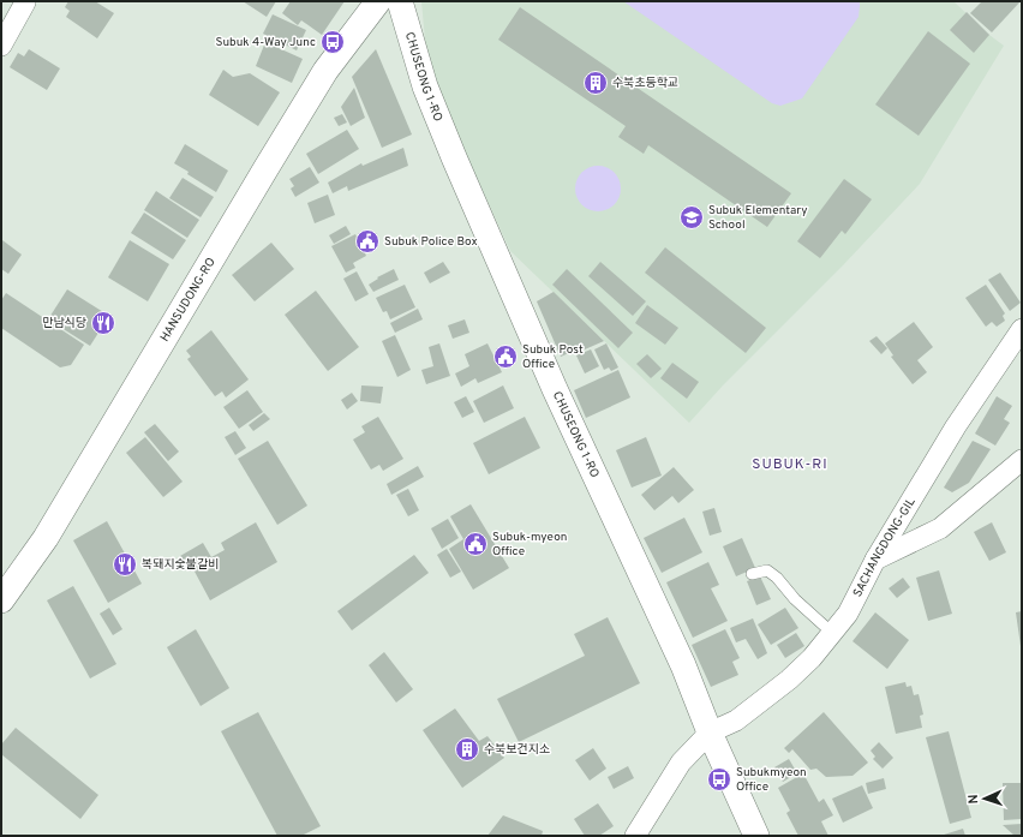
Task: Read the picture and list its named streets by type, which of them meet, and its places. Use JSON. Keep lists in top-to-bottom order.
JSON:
{
  "streets": {
    "street": ["CHUSEONG 1-RO", "HANSUDONG-RO", "SACHANGDONG-GIL"]
  },
  "crossings": [
    ["CHUSEONG 1-RO", "HANSUDONG-RO"],
    ["CHUSEONG 1-RO", "SACHANGDONG-GIL"]
  ],
  "districts": ["SUBUK-RI"],
  "places": {
    "bus stop": ["Subuk 4-Way Junc", "Subukmyeon Office"],
    "building": ["수북초등학교", "수북보건지소"],
    "school or university": ["Subuk Elementary School"],
    "public building": ["Subuk Police Box", "Subuk Post Office", "Subuk-myeon Office"],
    "restaurant": ["만남식당", "복돼지숯불갈비"]
  },
  "north": "left"
}
